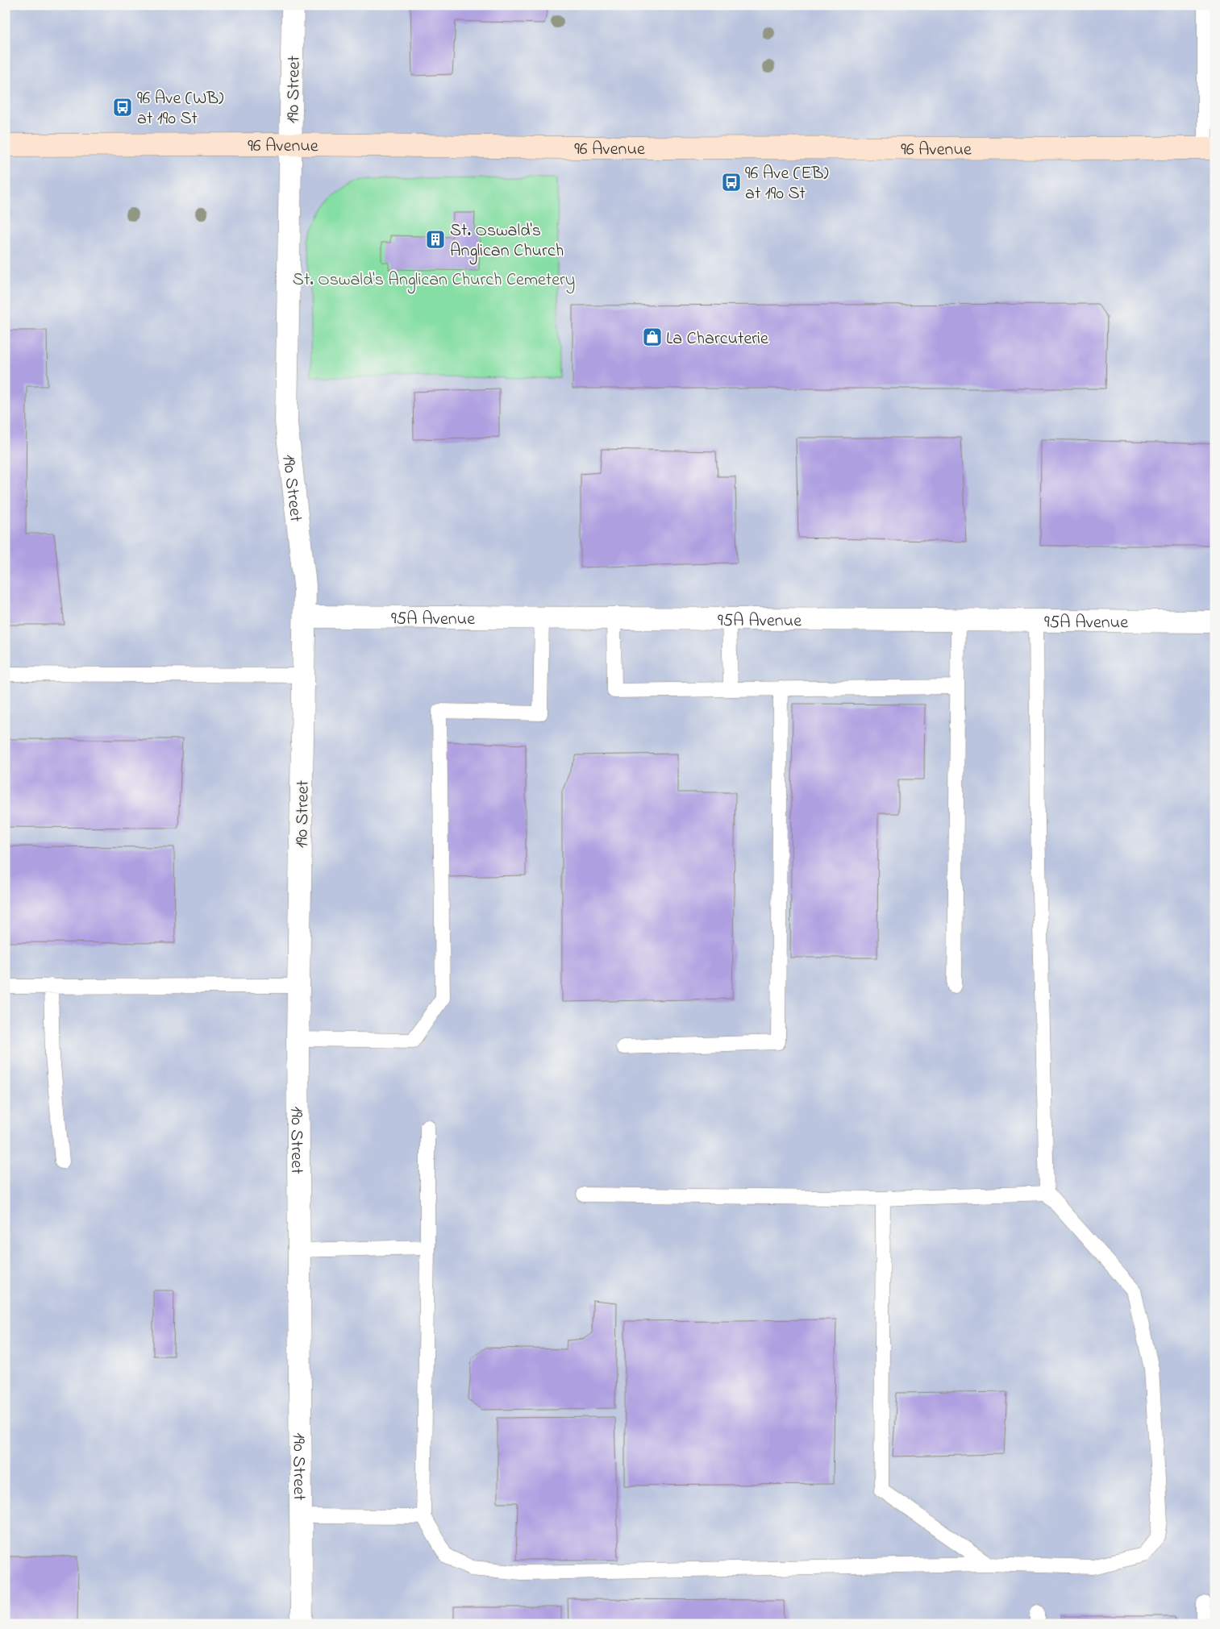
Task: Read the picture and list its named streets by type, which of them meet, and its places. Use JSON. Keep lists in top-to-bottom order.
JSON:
{
  "streets": {
    "main road": ["96 Avenue"],
    "street": ["190 Street", "95A Avenue"]
  },
  "crossings": [
    ["190 Street", "96 Avenue"],
    ["190 Street", "95A Avenue"]
  ],
  "parks": ["St. Oswald's Anglican Church Cemetery"],
  "places": {
    "bus stop": ["96 Ave (WB) at 190 St", "96 Ave (EB) at 190 St"],
    "building": ["St. Oswald's Anglican Church"],
    "shop": ["La Charcuterie"]
  }
}
